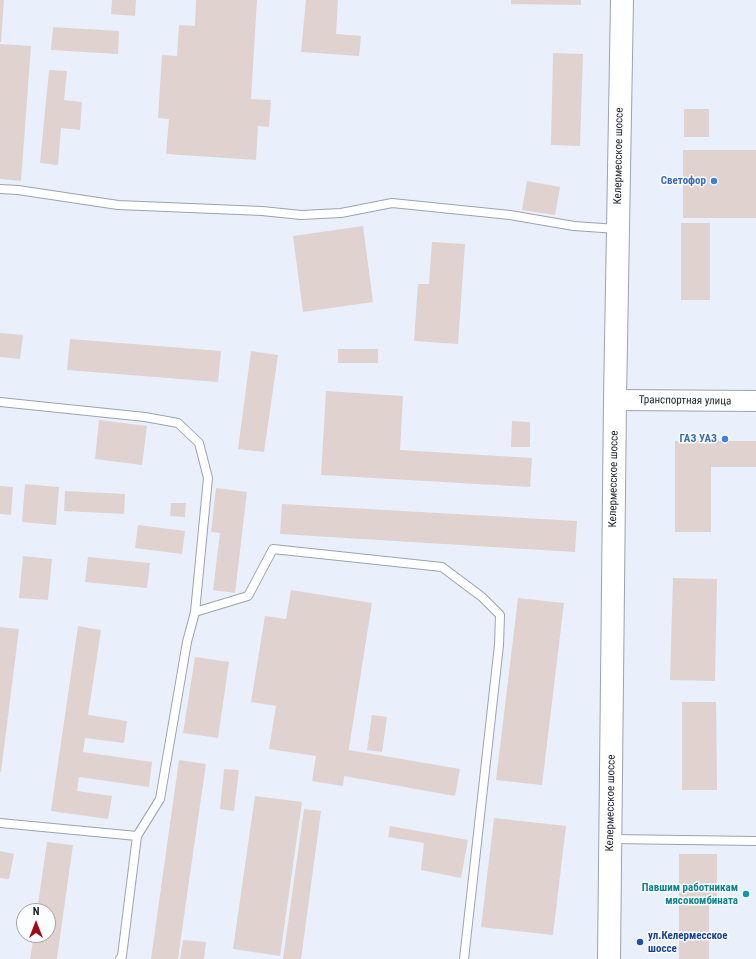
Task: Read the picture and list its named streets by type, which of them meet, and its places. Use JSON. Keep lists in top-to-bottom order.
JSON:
{
  "streets": {
    "main road": ["Келермесское шоссе"],
    "street": ["Транспортная улица"]
  },
  "crossings": [
    ["Келермесское шоссе", "Транспортная улица"]
  ],
  "places": [
    "Светофор",
    "ГАЗ УАЗ",
    "Павшим работникам мясокомбината",
    "ул.Келермесское шоссе"
  ],
  "north": "top"
}
